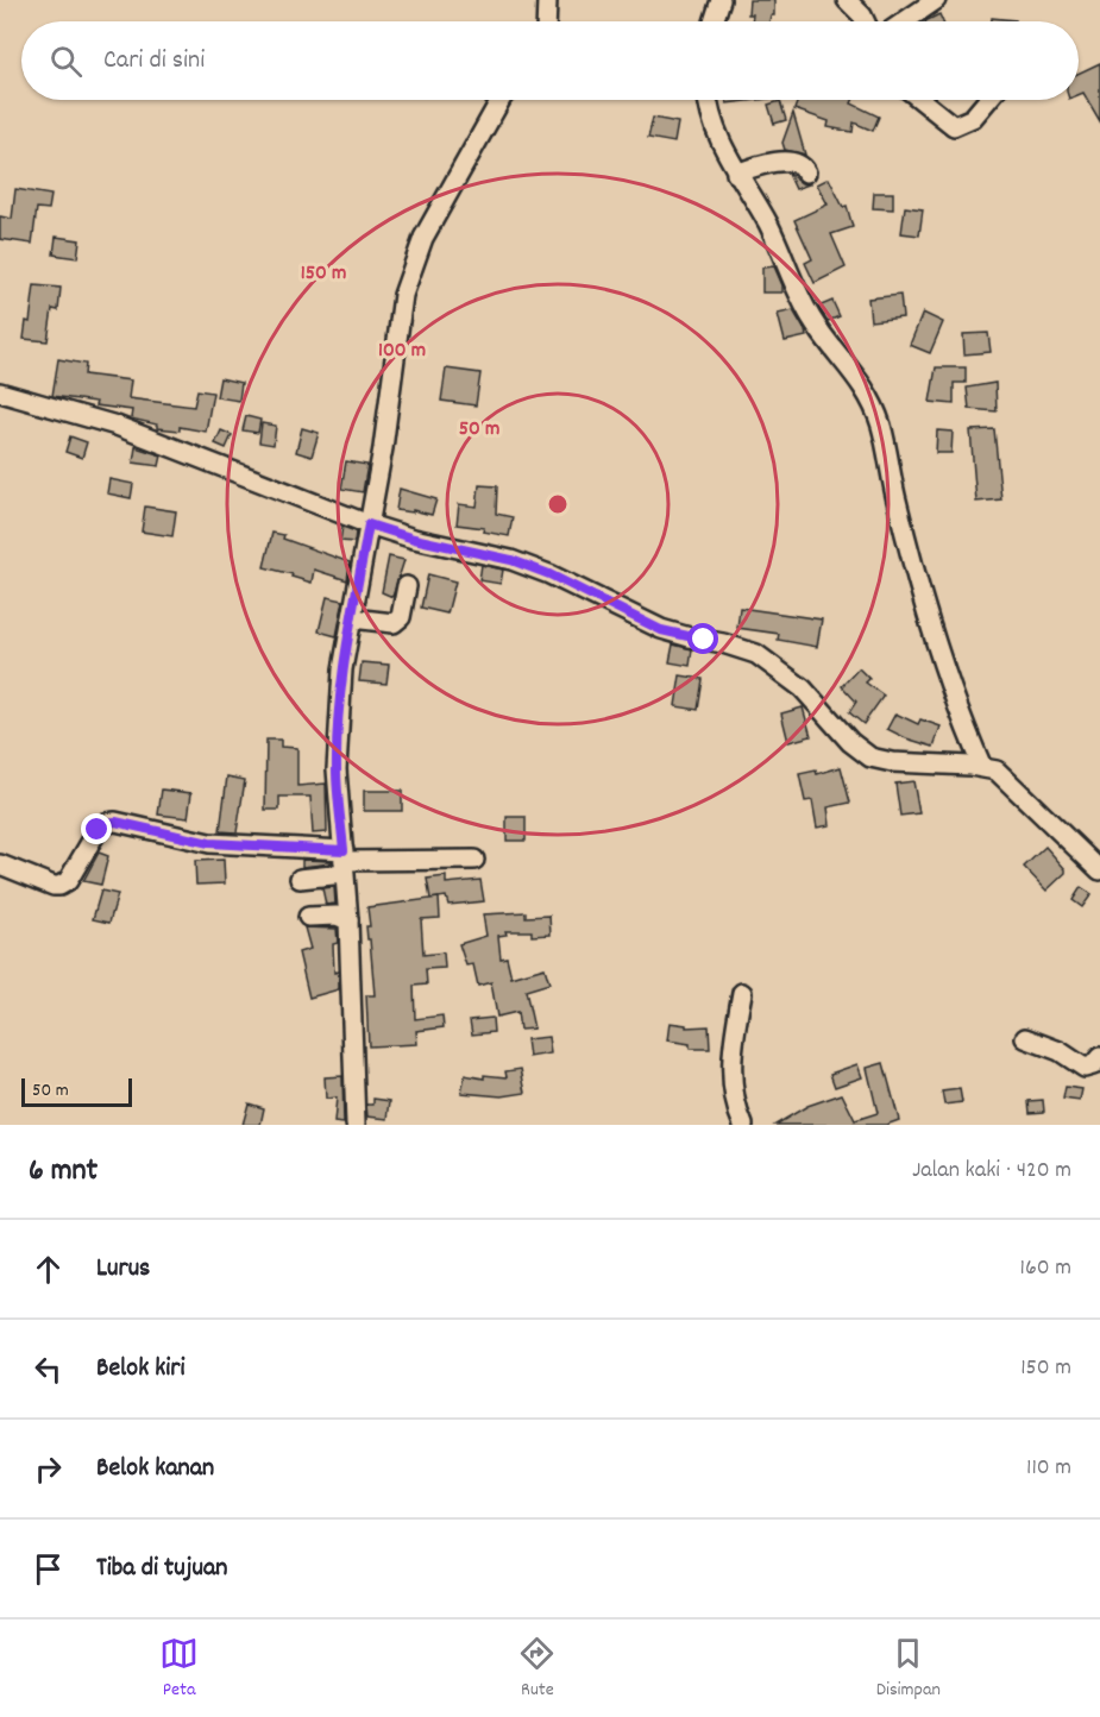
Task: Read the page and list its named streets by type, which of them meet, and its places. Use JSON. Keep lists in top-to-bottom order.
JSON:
{
  "scale_bar": "50 m",
  "page": {
    "search": "Cari di sini",
    "scale": "50 m",
    "heading": ["6 mnt", "Jalan kaki · 420 m"],
    "list": [
      ["Lurus", "160 m"],
      ["Belok kiri", "150 m"],
      ["Belok kanan", "110 m"],
      "Tiba di tujuan"
    ],
    "nav": ["Peta", "Rute", "Disimpan"]
  },
  "rings": ["150 m", "100 m", "50 m"]
}
